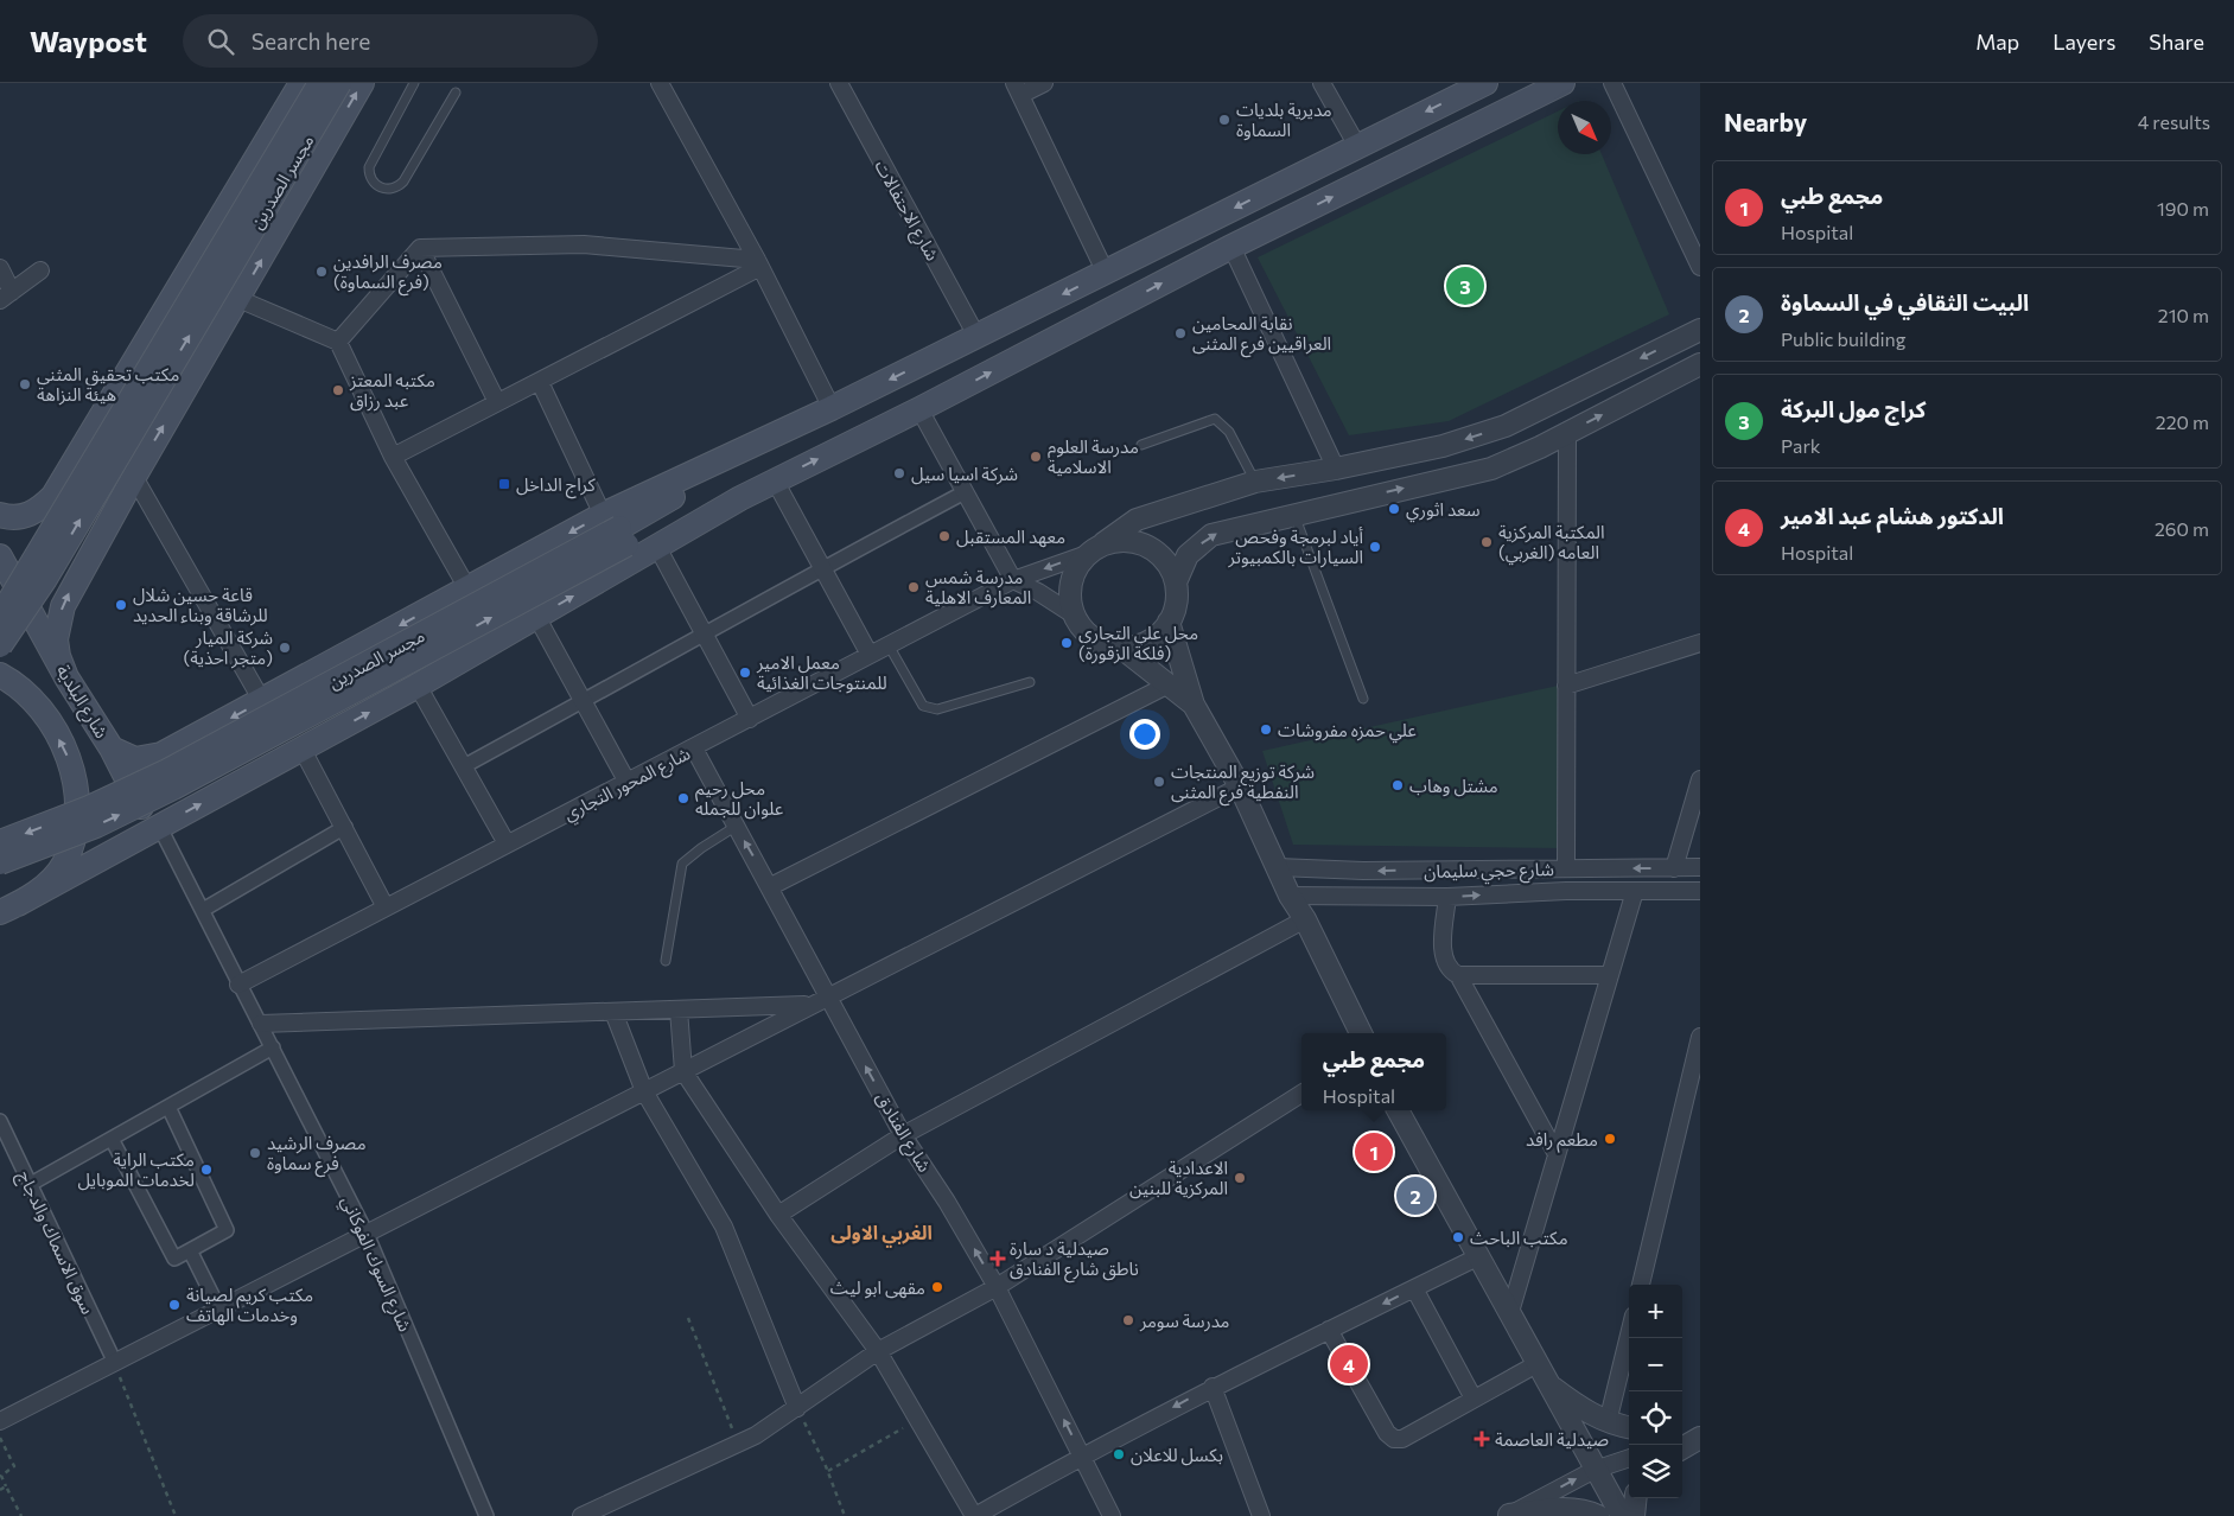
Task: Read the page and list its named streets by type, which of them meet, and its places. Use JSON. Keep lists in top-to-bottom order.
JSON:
{
  "streets": {
    "main road": ["مجسر الصدرين", "شارع البلدية"],
    "street": [
      "شارع الاحتفالات",
      "شارع المحور التجاري",
      "شارع حجي سليمان",
      "شارع الفنادق",
      "سوق الاسماك والدجاج",
      "شارع السوك الفوكاني"
    ]
  },
  "crossings": [
    ["مجسر الصدرين", "شارع الاحتفالات"],
    ["شارع المحور التجاري", "شارع الفنادق"],
    ["شارع المحور التجاري", "شارع السوك الفوكاني"]
  ],
  "districts": ["الغربي الاولى"],
  "places": {
    "other": [
      "مديرية بلديات السماوة",
      "مصرف الرافدين (فرع السماوة)",
      "نقابة المحامين العراقيين فرع المثنى",
      "مكتب تحقيق المثنى هيئة النزاهة",
      "مكتبه المعتز عبد رزاق",
      "مدرسة العلوم الاسلامية",
      "شركة اسيا سيل",
      "سعد اثوري",
      "معهد المستقبل",
      "المكتبة المركزية العامه (الغربي)",
      "أياد لبرمجة وفحص السيارات بالكمبيوتر",
      "مدرسة شمس المعارف الاهلية",
      "قاعة حسين شلال للرشاقة وبناء الحديد",
      "محل علي التجاري (فلكة الزقورة)",
      "شركة الميار (متجر احذية)",
      "معمل الامير للمنتوجات الغذائية",
      "علي حمزه مفروشات",
      "شركة توزيع المنتجات النفطية فرع المثنى",
      "مشتل وهاب",
      "محل رحيم علوان للجمله",
      "مطعم رافد",
      "مصرف الرشيد فرع سماوة",
      "مكتب الراية لخدمات الموبايل",
      "الاعدادية المركزية للبنين",
      "مكتب الباحث",
      "مقهى ابو ليث",
      "مكتب كريم لصيانة وخدمات الهاتف",
      "مدرسة سومر",
      "بكسل للاعلان"
    ],
    "transit": ["كراج الداخل"],
    "health": ["صيدلية د سارة ناطق شارع الفنادق", "صيدلية العاصمة"]
  },
  "north": "bottom right",
  "page": {
    "header": "Waypost",
    "search": "Search here",
    "nav": ["Map", "Layers", "Share"],
    "heading": ["Nearby", "4 results"],
    "list": [
      {
        "mark": "1",
        "name": "مجمع طبي",
        "note": "Hospital",
        "value": "190 m"
      },
      {
        "mark": "2",
        "name": "البيت الثقافي في السماوة",
        "note": "Public building",
        "value": "210 m"
      },
      {
        "mark": "3",
        "name": "كراج مول البركة",
        "note": "Park",
        "value": "220 m"
      },
      {
        "mark": "4",
        "name": "الدكتور هشام عبد الامير",
        "note": "Hospital",
        "value": "260 m"
      }
    ],
    "pins": [
      "3",
      "1",
      "2",
      "4"
    ],
    "popup": ["مجمع طبي", "Hospital"],
    "map_buttons": ["+", "−"]
  }
}
